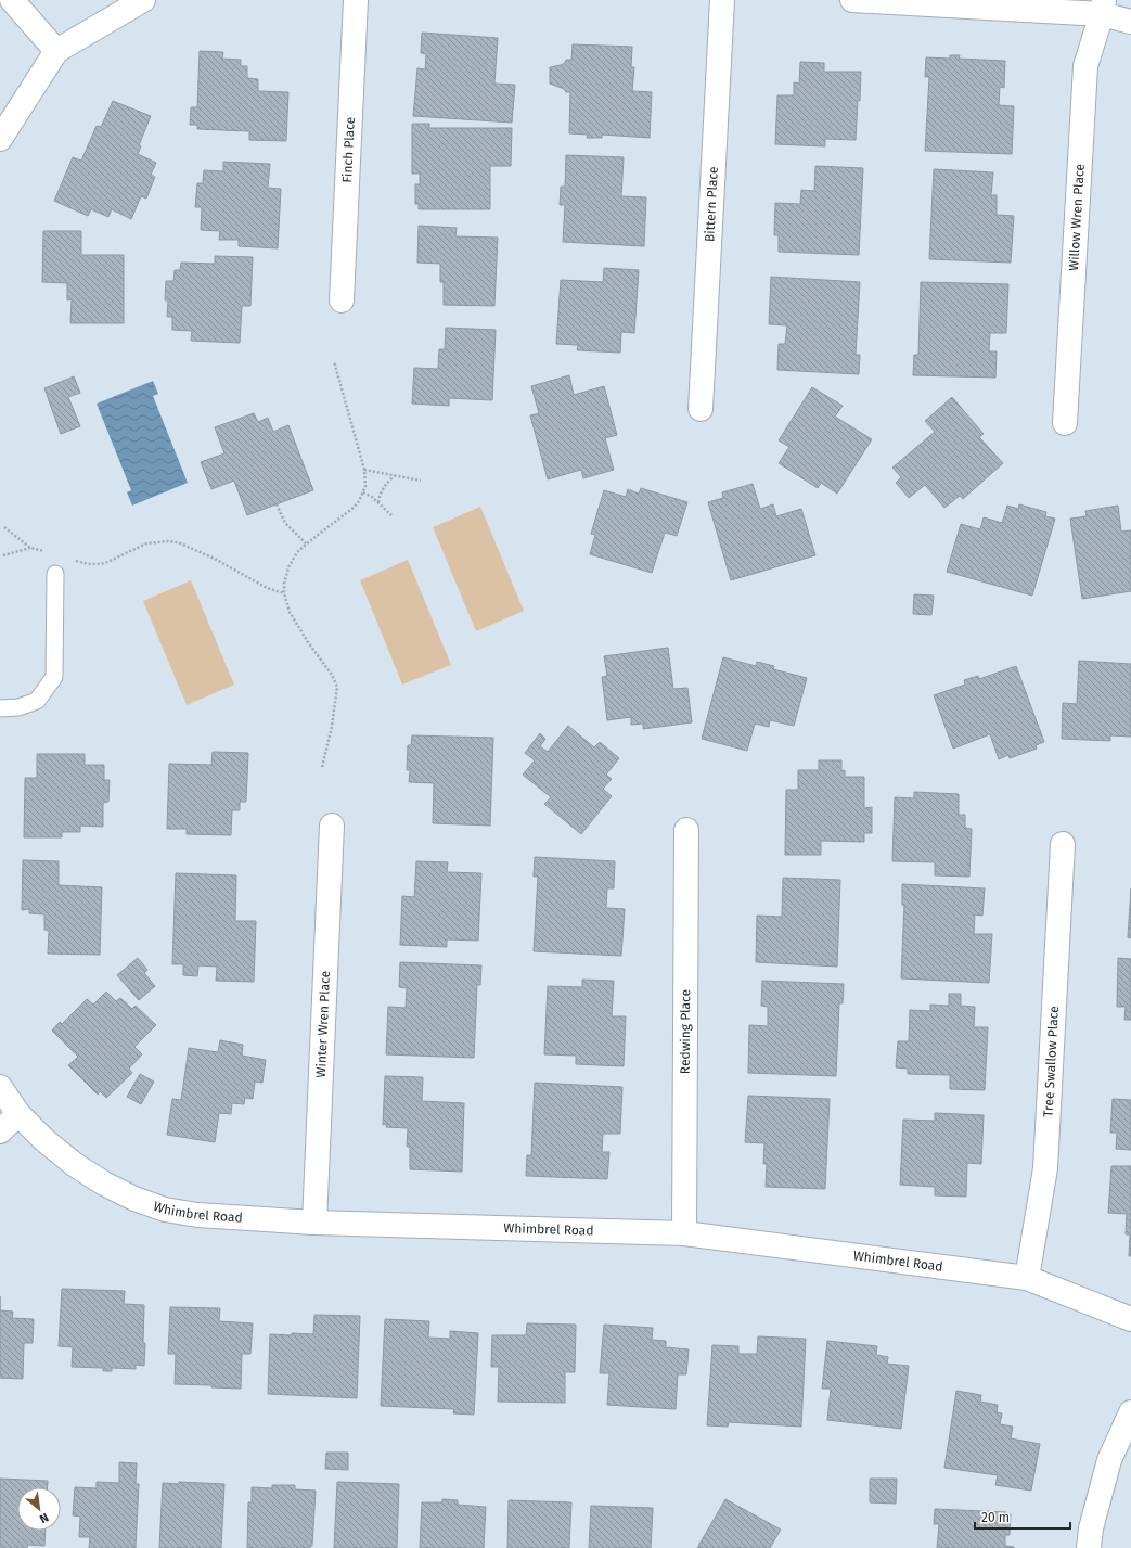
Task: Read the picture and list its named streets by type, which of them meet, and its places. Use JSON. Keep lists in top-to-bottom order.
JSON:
{
  "streets": {
    "street": [
      "Finch Place",
      "Bittern Place",
      "Willow Wren Place",
      "Winter Wren Place",
      "Redwing Place",
      "Tree Swallow Place",
      "Whimbrel Road"
    ]
  },
  "crossings": [
    ["Winter Wren Place", "Whimbrel Road"],
    ["Redwing Place", "Whimbrel Road"],
    ["Tree Swallow Place", "Whimbrel Road"]
  ],
  "scale_bar": "20 m",
  "north": "bottom right"
}
